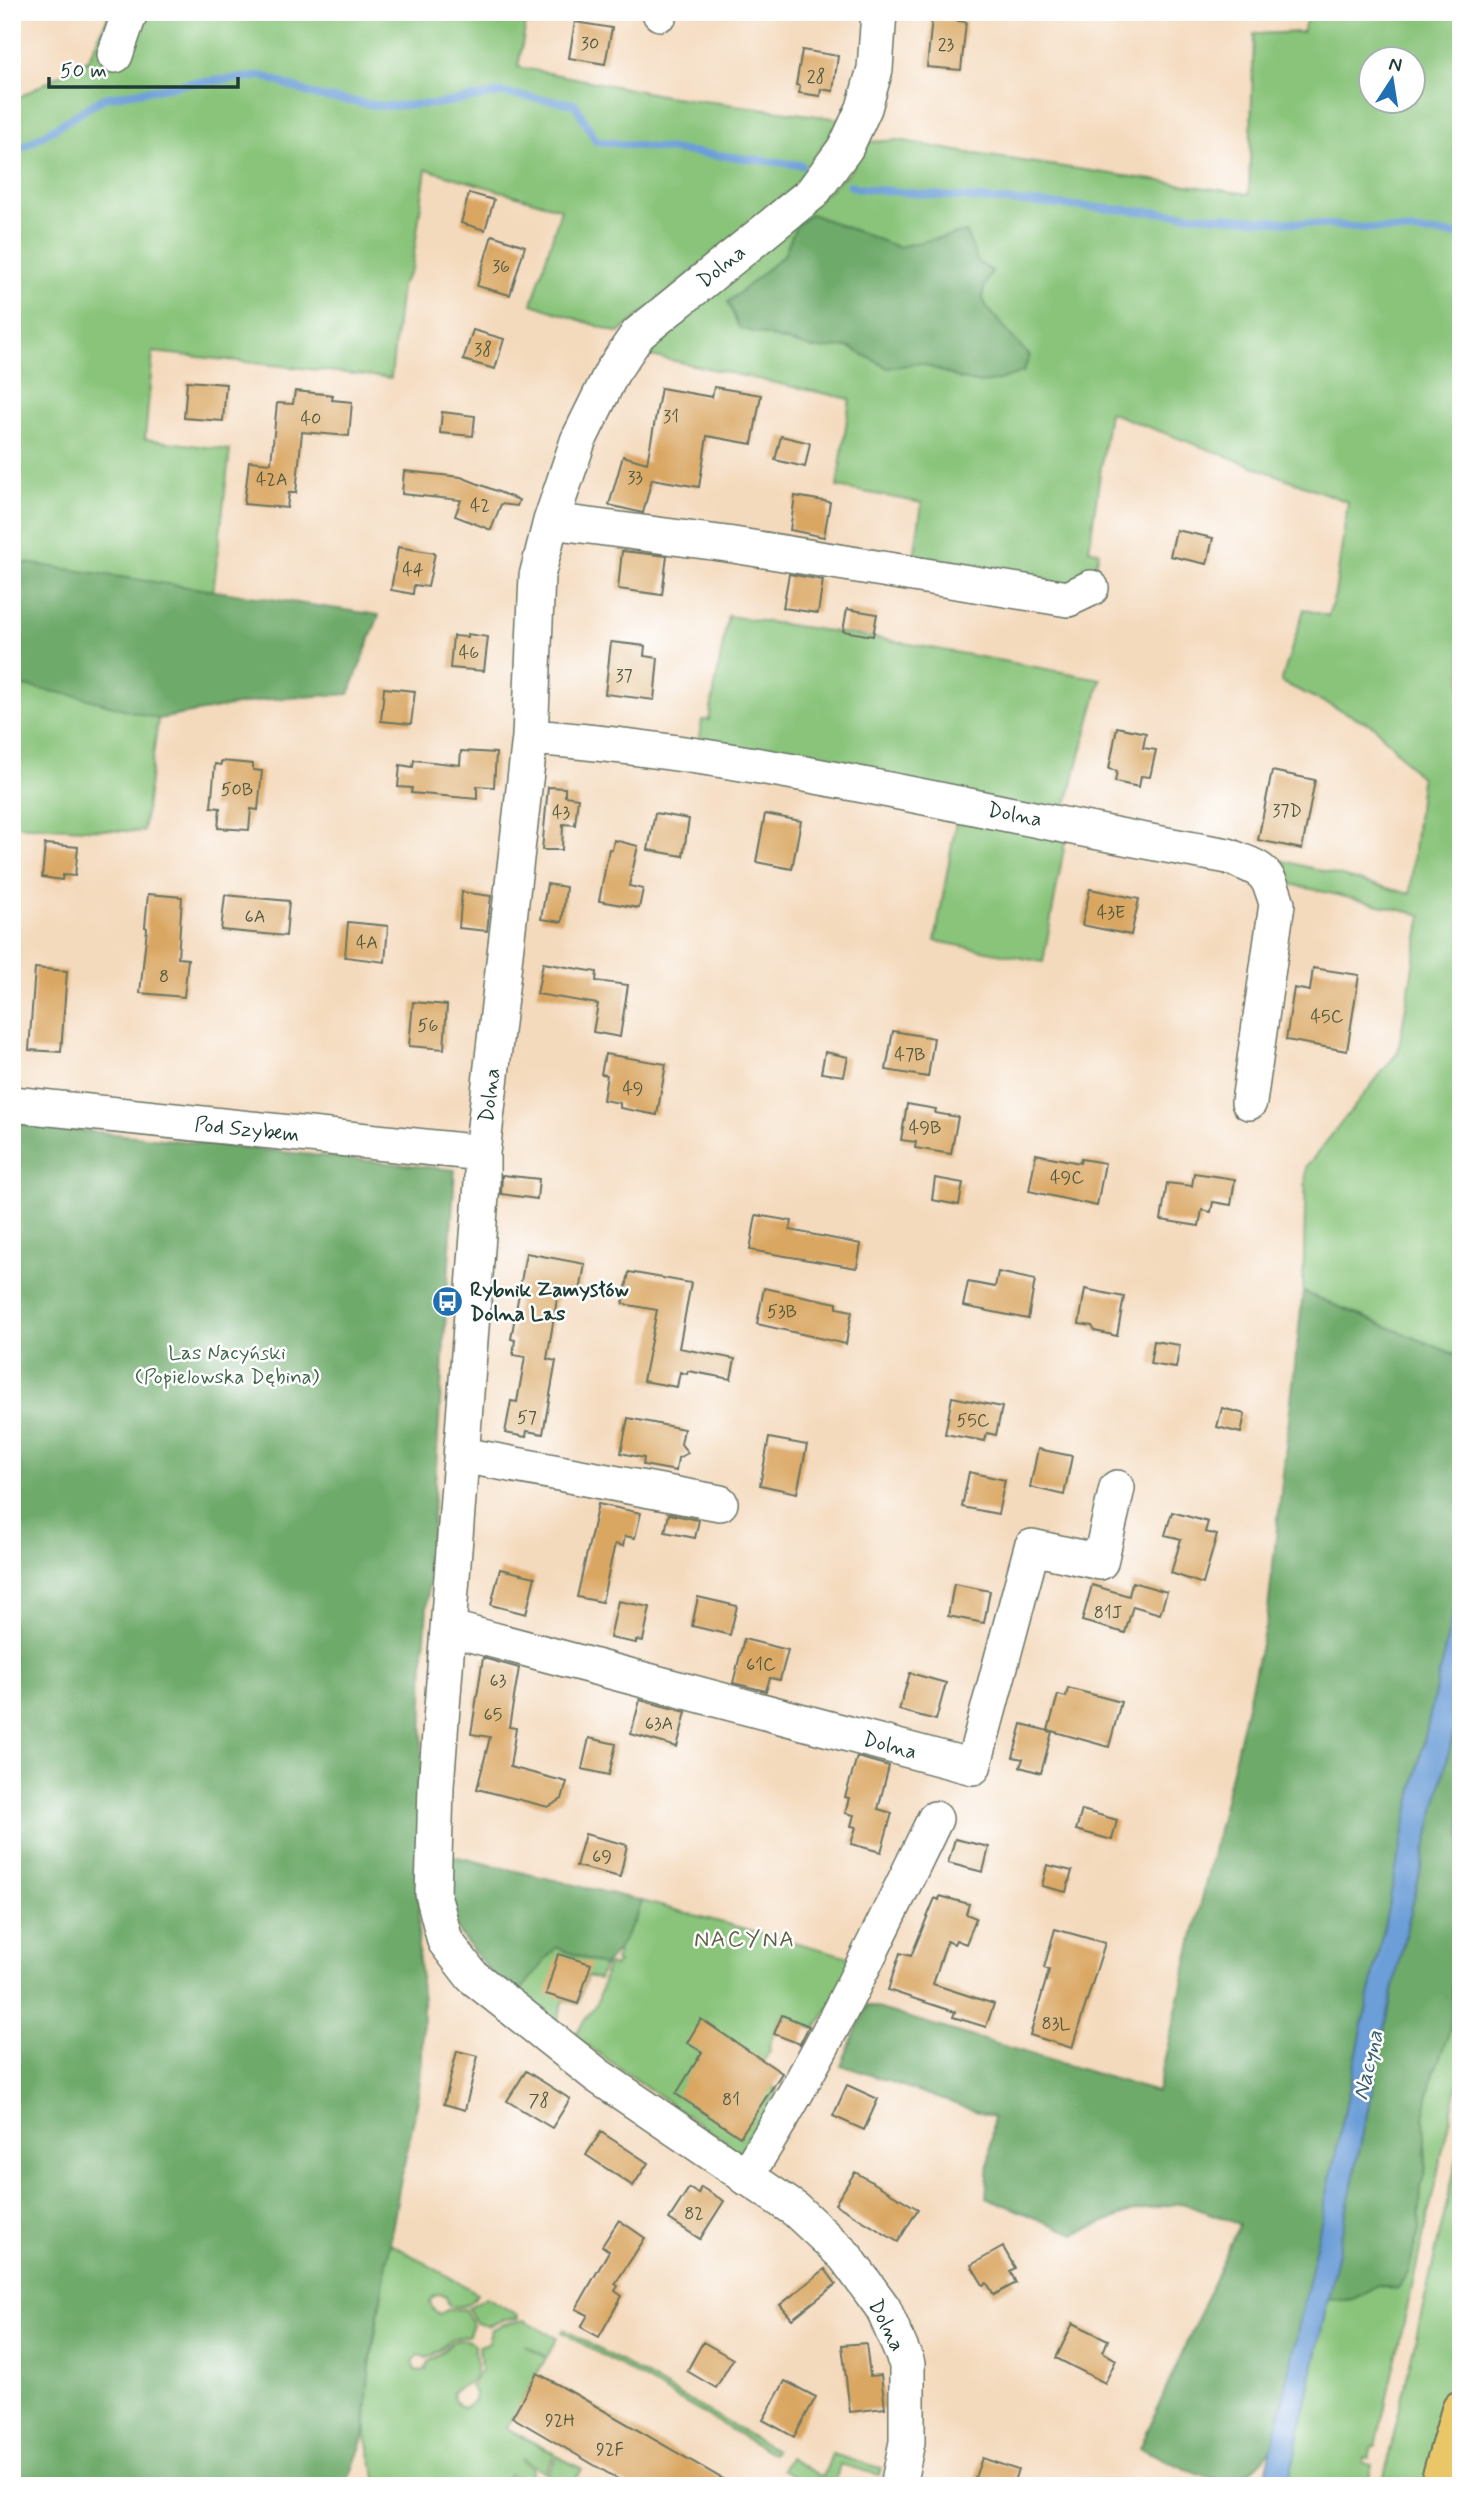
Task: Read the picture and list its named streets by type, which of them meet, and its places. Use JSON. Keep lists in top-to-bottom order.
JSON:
{
  "streets": {
    "street": ["Dolna", "Pod Szybem"]
  },
  "crossings": [
    ["Dolna", "Pod Szybem"]
  ],
  "districts": ["NACYNA"],
  "water": ["Nacyna"],
  "parks": ["Las Nacyński (Popielowska Dębina)"],
  "places": {
    "bus stop": ["Rybnik Zamysłów Dolna Las"]
  },
  "house_numbers": [
    "30",
    "23",
    "28",
    "36",
    "38",
    "31",
    "40",
    "33",
    "42A",
    "42",
    "44",
    "46",
    "37",
    "50B",
    "37D",
    "43",
    "43E",
    "6A",
    "4A",
    "8",
    "45C",
    "56",
    "47B",
    "49",
    "49B",
    "49C",
    "53B",
    "57",
    "55C",
    "81J",
    "61C",
    "63",
    "65",
    "63A",
    "69",
    "83L",
    "81",
    "78",
    "82",
    "92H",
    "92F"
  ],
  "scale_bar": "50 m",
  "north": "top"
}
